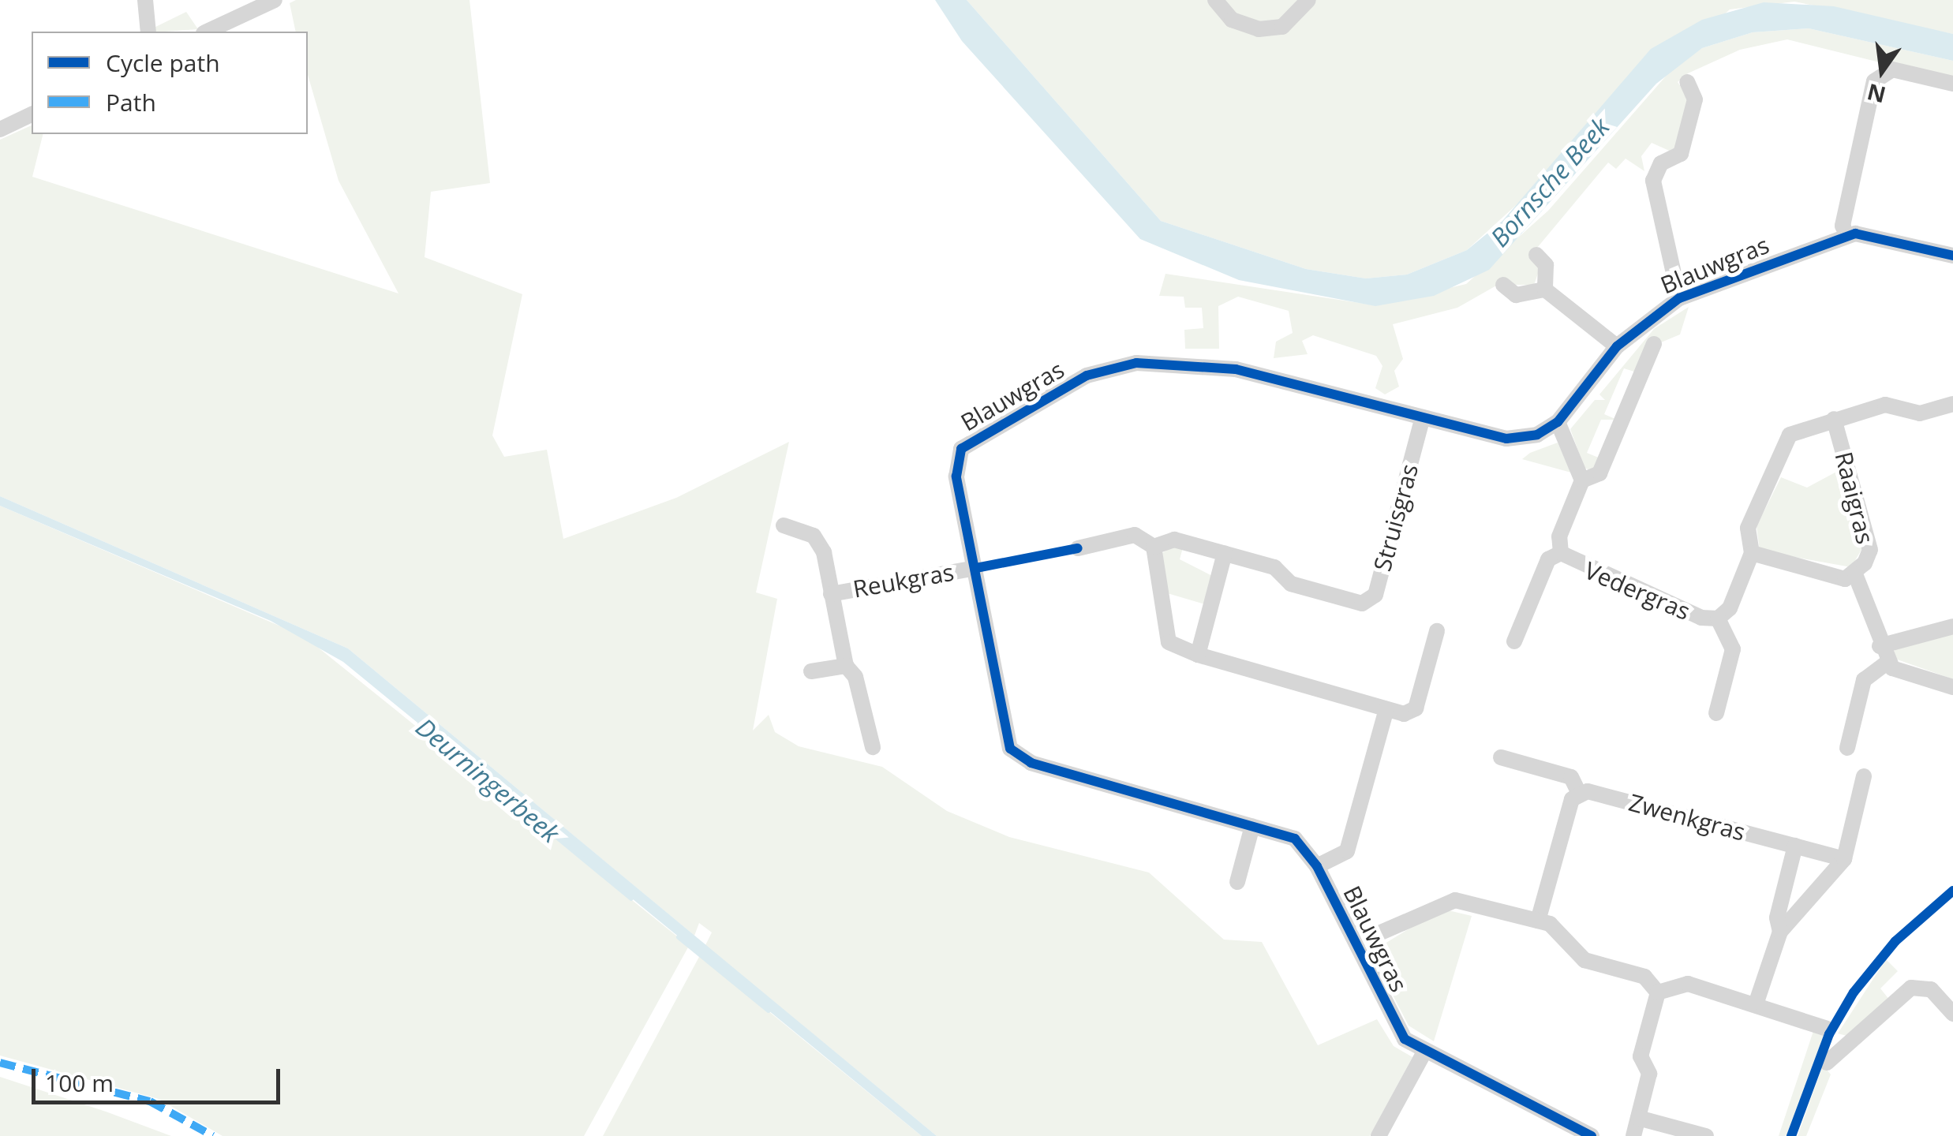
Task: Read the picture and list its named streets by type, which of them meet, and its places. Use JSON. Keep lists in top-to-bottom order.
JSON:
{
  "streets": {
    "street": [
      "Blauwgras",
      "Raaigras",
      "Struisgras",
      "Reukgras",
      "Vedergras",
      "Zwenkgras"
    ]
  },
  "crossings": [
    ["Blauwgras", "Struisgras"],
    ["Blauwgras", "Reukgras"],
    ["Raaigras", "Vedergras"]
  ],
  "water": ["Bornsche Beek", "Deurningerbeek"],
  "legend": ["Cycle path", "Path"],
  "scale_bar": "100 m",
  "north": "bottom"
}
